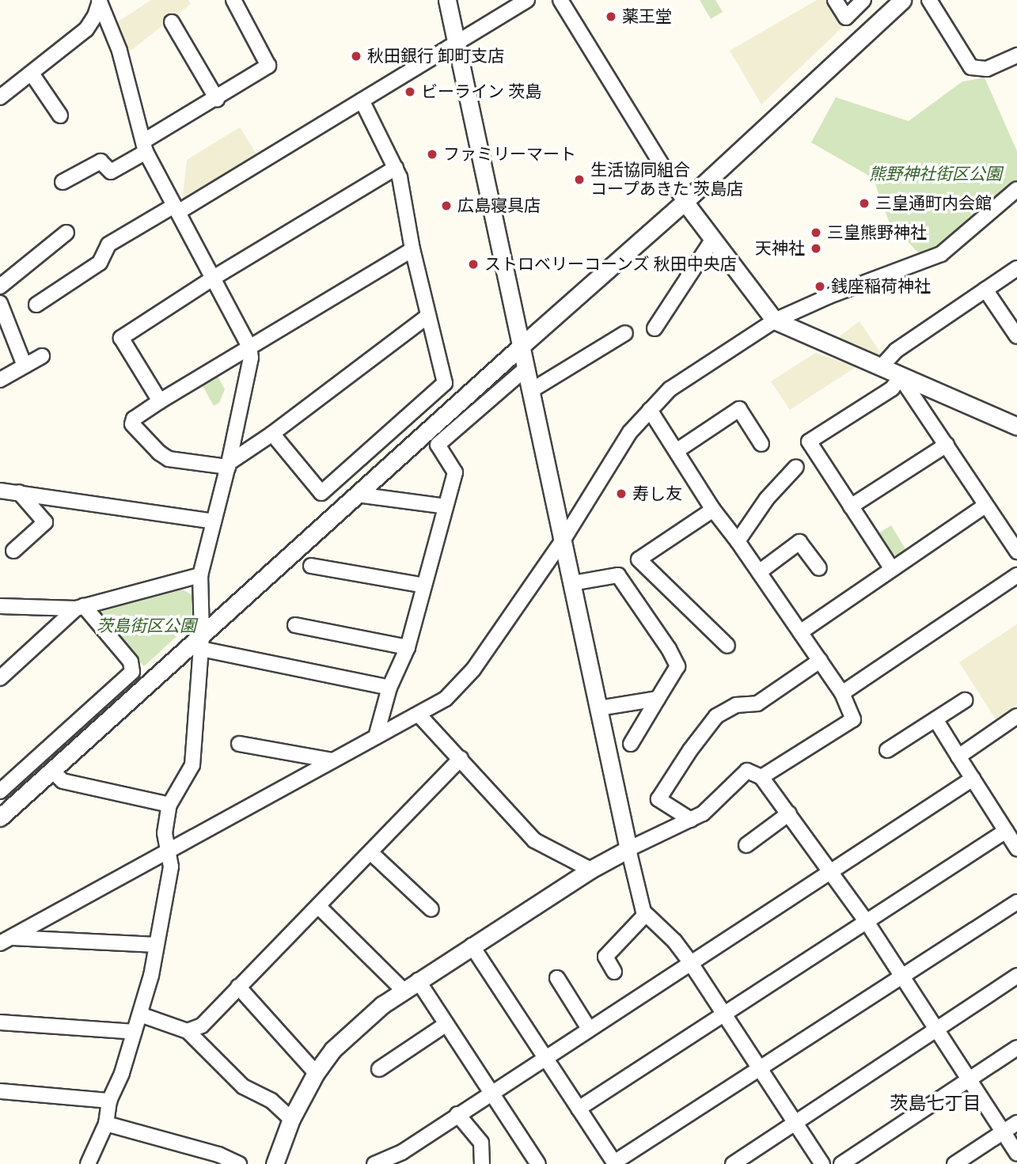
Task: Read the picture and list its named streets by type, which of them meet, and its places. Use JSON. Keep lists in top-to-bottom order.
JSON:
{
  "districts": ["茨島七丁目"],
  "parks": ["熊野神社街区公園", "茨島街区公園"],
  "places": [
    "薬王堂",
    "秋田銀行 卸町支店",
    "ビーライン 茨島",
    "ファミリーマート",
    "生活協同組合 コープあきた 茨島店",
    "三皇通町内会館",
    "広島寝具店",
    "三皇熊野神社",
    "天神社",
    "ストロベリーコーンズ 秋田中央店",
    "銭座稲荷神社",
    "寿し友"
  ]
}
